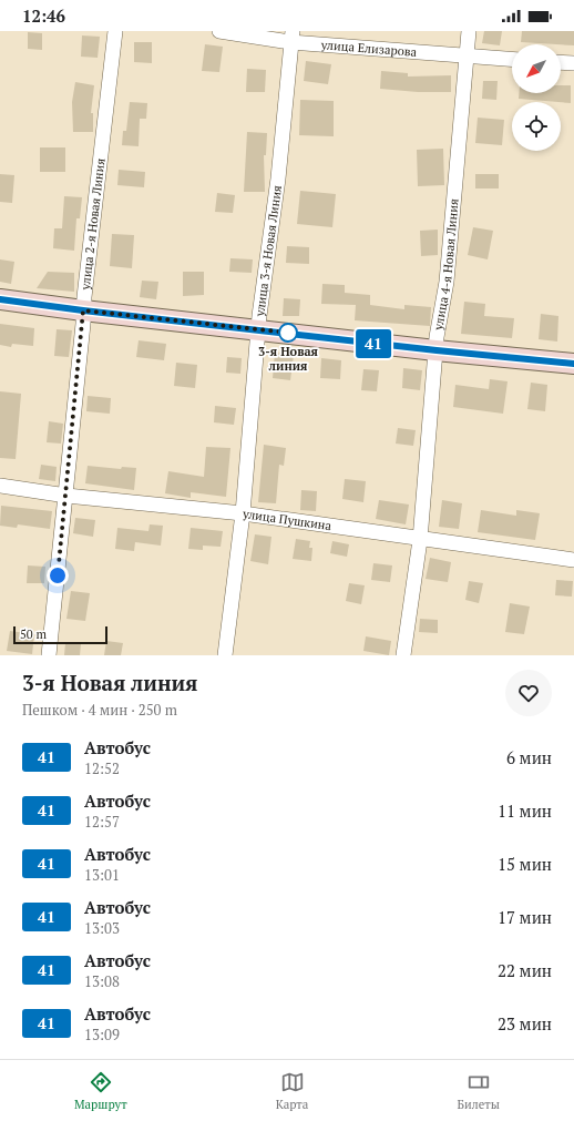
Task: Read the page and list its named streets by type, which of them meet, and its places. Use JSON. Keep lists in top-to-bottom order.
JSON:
{
  "streets": {
    "street": [
      "улица Елизарова",
      "улица 2-я Новая Линия",
      "улица 3-я Новая Линия",
      "улица 4-я Новая Линия",
      "улица Пушкина"
    ]
  },
  "crossings": [
    ["улица Елизарова", "улица 3-я Новая Линия"],
    ["улица Елизарова", "улица 4-я Новая Линия"],
    ["улица 2-я Новая Линия", "улица Пушкина"],
    ["улица 3-я Новая Линия", "улица Пушкина"],
    ["улица 4-я Новая Линия", "улица Пушкина"]
  ],
  "places": ["3-я Новая линия"],
  "lines": ["bus line 41"],
  "scale_bar": "50 m",
  "north": "bottom left",
  "page": {
    "status": "12:46",
    "on_map": "41",
    "scale": "50 m",
    "heading": ["3-я Новая линия", "Пешком · 4 мин · 250 m"],
    "list": [
      {
        "mark": "41",
        "name": "Автобус",
        "note": "12:52",
        "value": "6 мин"
      },
      {
        "mark": "41",
        "name": "Автобус",
        "note": "12:57",
        "value": "11 мин"
      },
      {
        "mark": "41",
        "name": "Автобус",
        "note": "13:01",
        "value": "15 мин"
      },
      {
        "mark": "41",
        "name": "Автобус",
        "note": "13:03",
        "value": "17 мин"
      },
      {
        "mark": "41",
        "name": "Автобус",
        "note": "13:08",
        "value": "22 мин"
      },
      {
        "mark": "41",
        "name": "Автобус",
        "note": "13:09",
        "value": "23 мин"
      }
    ],
    "tabs": ["Маршрут", "Карта", "Билеты"]
  }
}
